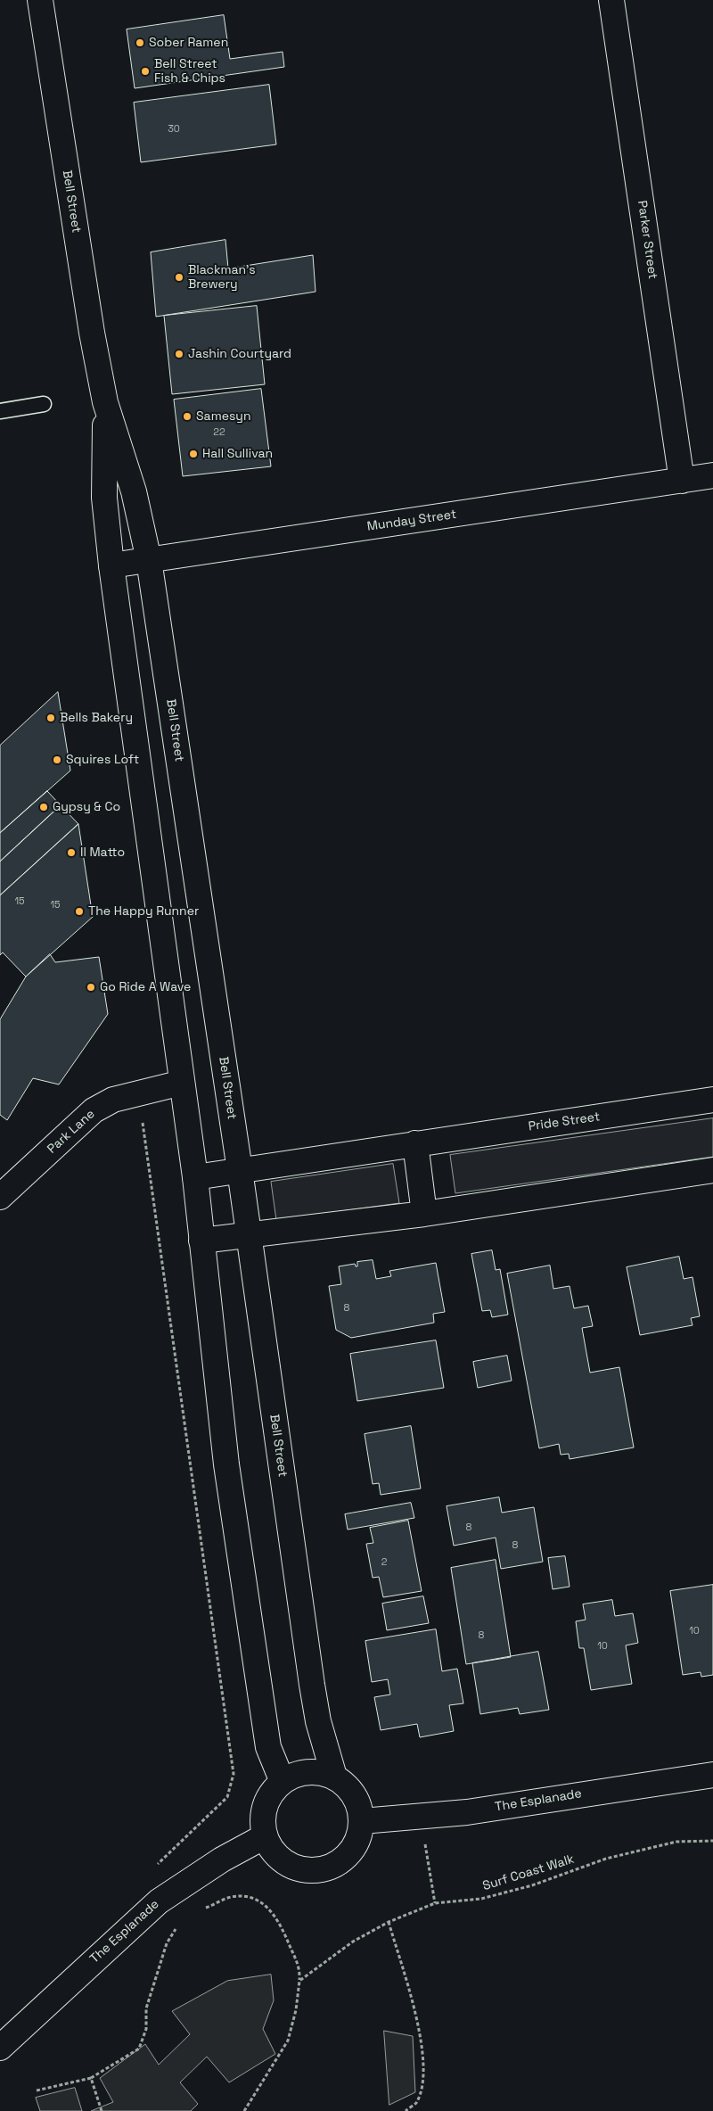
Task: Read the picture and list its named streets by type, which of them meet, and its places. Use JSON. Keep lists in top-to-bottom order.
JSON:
{
  "streets": {
    "street": [
      "Bell Street",
      "Parker Street",
      "Munday Street",
      "Pride Street",
      "Park Lane",
      "The Esplanade"
    ],
    "path": ["Surf Coast Walk"]
  },
  "crossings": [
    ["Bell Street", "Munday Street"],
    ["Bell Street", "Pride Street"],
    ["Bell Street", "Park Lane"],
    ["Bell Street", "The Esplanade"],
    ["Parker Street", "Munday Street"]
  ],
  "places": [
    "Sober Ramen",
    "Bell Street Fish & Chips",
    "Blackman's Brewery",
    "Jashin Courtyard",
    "Samesyn",
    "Hall Sullivan",
    "Bells Bakery",
    "Squires Loft",
    "Gypsy & Co",
    "Il Matto",
    "The Happy Runner",
    "Go Ride A Wave"
  ],
  "house_numbers": [
    "30",
    "22",
    "15",
    "15",
    "8",
    "8",
    "8",
    "2",
    "10",
    "8",
    "10"
  ]
}
